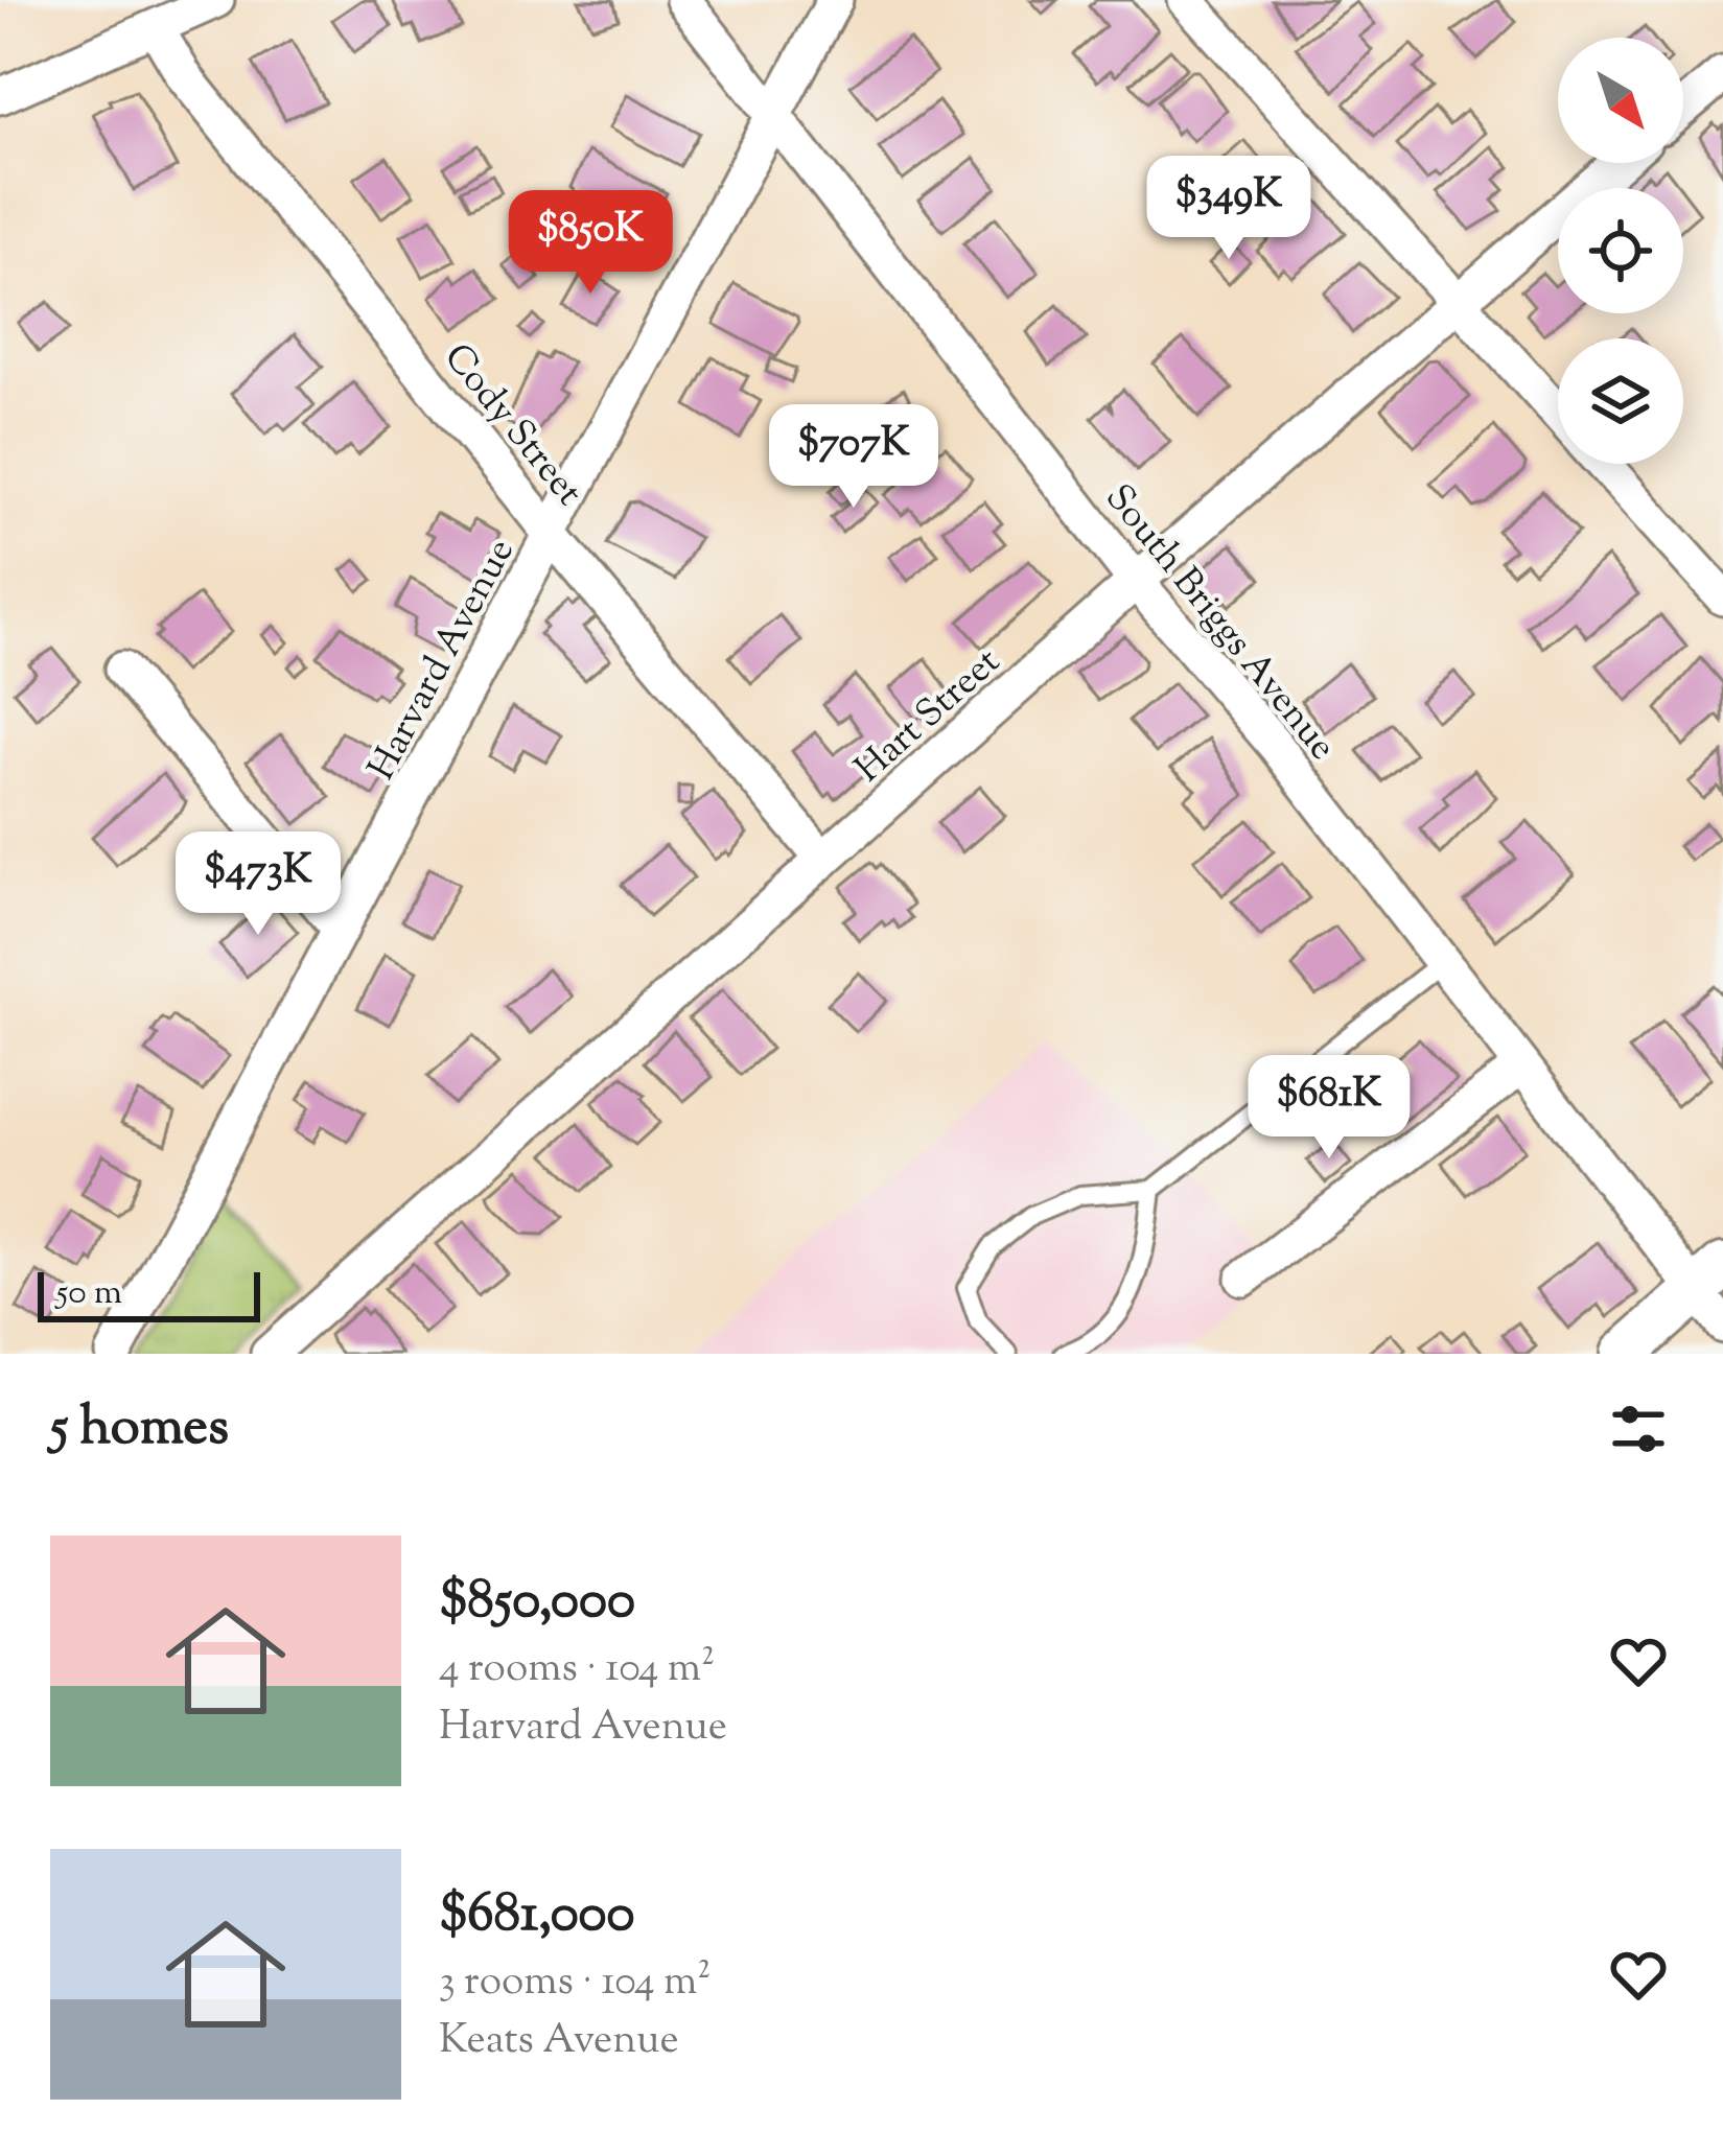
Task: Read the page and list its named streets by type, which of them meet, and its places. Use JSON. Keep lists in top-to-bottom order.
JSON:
{
  "streets": {
    "street": [
      "Cody Street",
      "South Briggs Avenue",
      "Harvard Avenue",
      "Hart Street"
    ]
  },
  "crossings": [
    ["Cody Street", "Harvard Avenue"],
    ["Cody Street", "Hart Street"],
    ["South Briggs Avenue", "Harvard Avenue"],
    ["South Briggs Avenue", "Hart Street"]
  ],
  "scale_bar": "50 m",
  "north": "bottom right",
  "page": {
    "price": [
      "$349K",
      "$850K",
      "$707K",
      "$473K",
      "$681K"
    ],
    "scale": "50 m",
    "heading": "5 homes",
    "list": [
      {
        "name": "$850,000",
        "note": "4 rooms · 104 m² · Harvard Avenue"
      },
      {
        "name": "$681,000",
        "note": "3 rooms · 104 m² · Keats Avenue"
      }
    ]
  }
}
